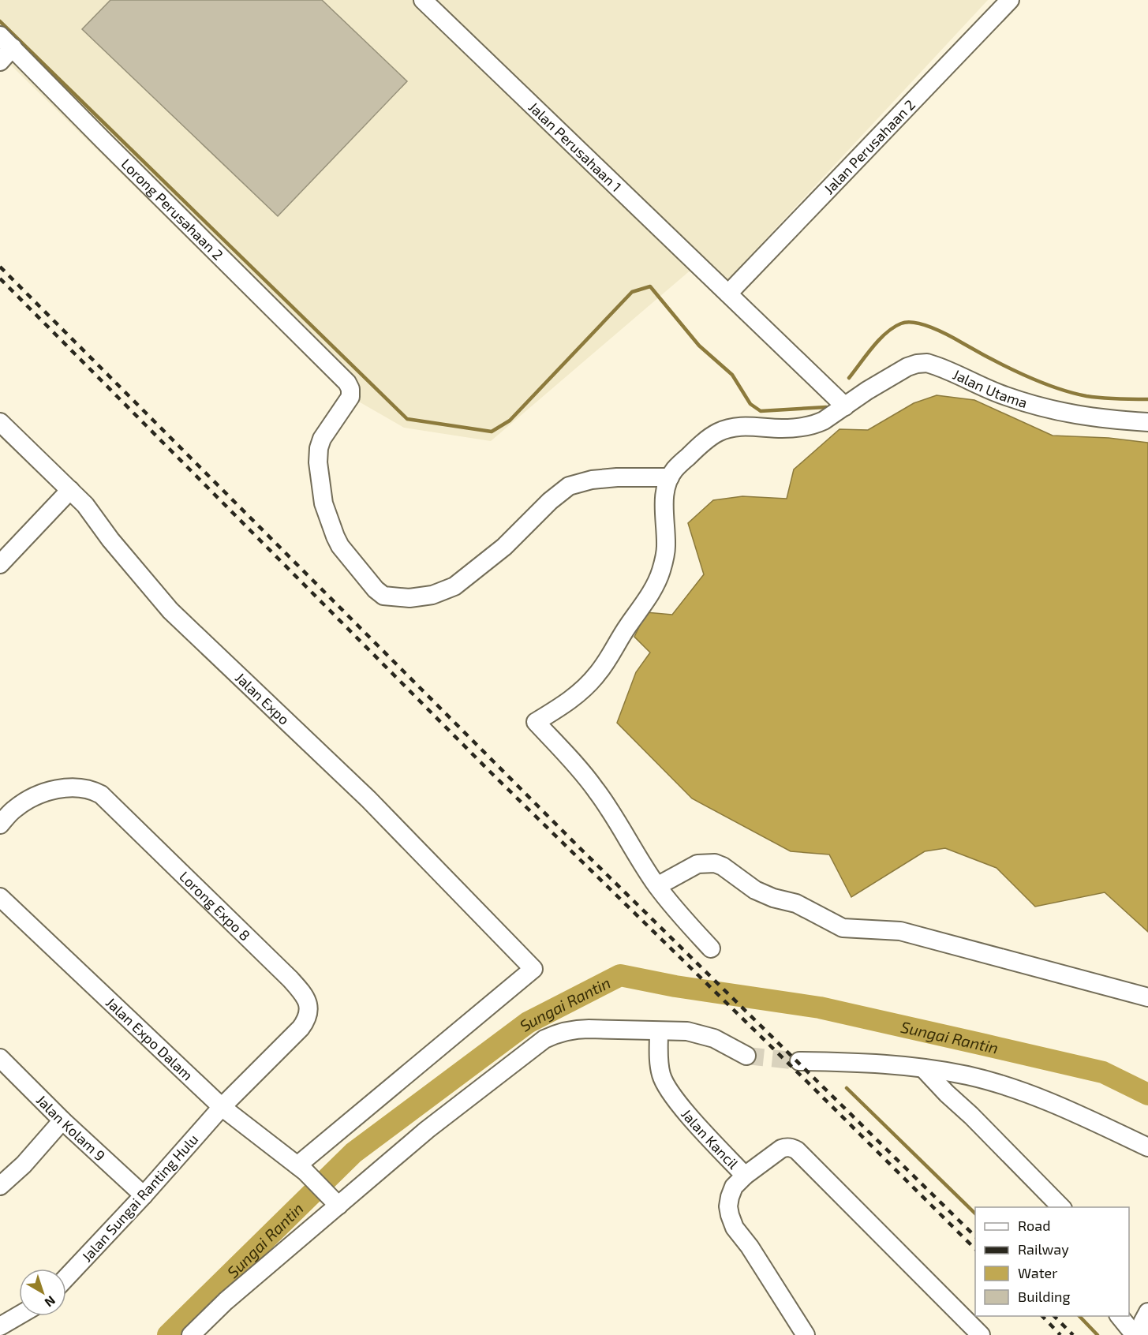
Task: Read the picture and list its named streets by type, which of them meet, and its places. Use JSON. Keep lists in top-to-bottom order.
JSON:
{
  "streets": {
    "street": [
      "Jalan Perusahaan 1",
      "Jalan Perusahaan 2",
      "Lorong Perusahaan 2",
      "Jalan Utama",
      "Jalan Expo",
      "Lorong Expo 8",
      "Jalan Expo Dalam",
      "Jalan Kolam 9",
      "Jalan Kancil",
      "Jalan Sungai Ranting Hulu"
    ]
  },
  "crossings": [
    ["Jalan Perusahaan 1", "Jalan Perusahaan 2"],
    ["Jalan Perusahaan 1", "Jalan Utama"],
    ["Lorong Perusahaan 2", "Jalan Utama"],
    ["Jalan Expo", "Jalan Expo Dalam"],
    ["Lorong Expo 8", "Jalan Expo Dalam"],
    ["Lorong Expo 8", "Jalan Sungai Ranting Hulu"],
    ["Jalan Expo Dalam", "Jalan Sungai Ranting Hulu"],
    ["Jalan Kolam 9", "Jalan Sungai Ranting Hulu"]
  ],
  "water": ["Sungai Rantin"],
  "legend": [
    "Road",
    "Railway",
    "Water",
    "Building"
  ],
  "north": "bottom right"
}
